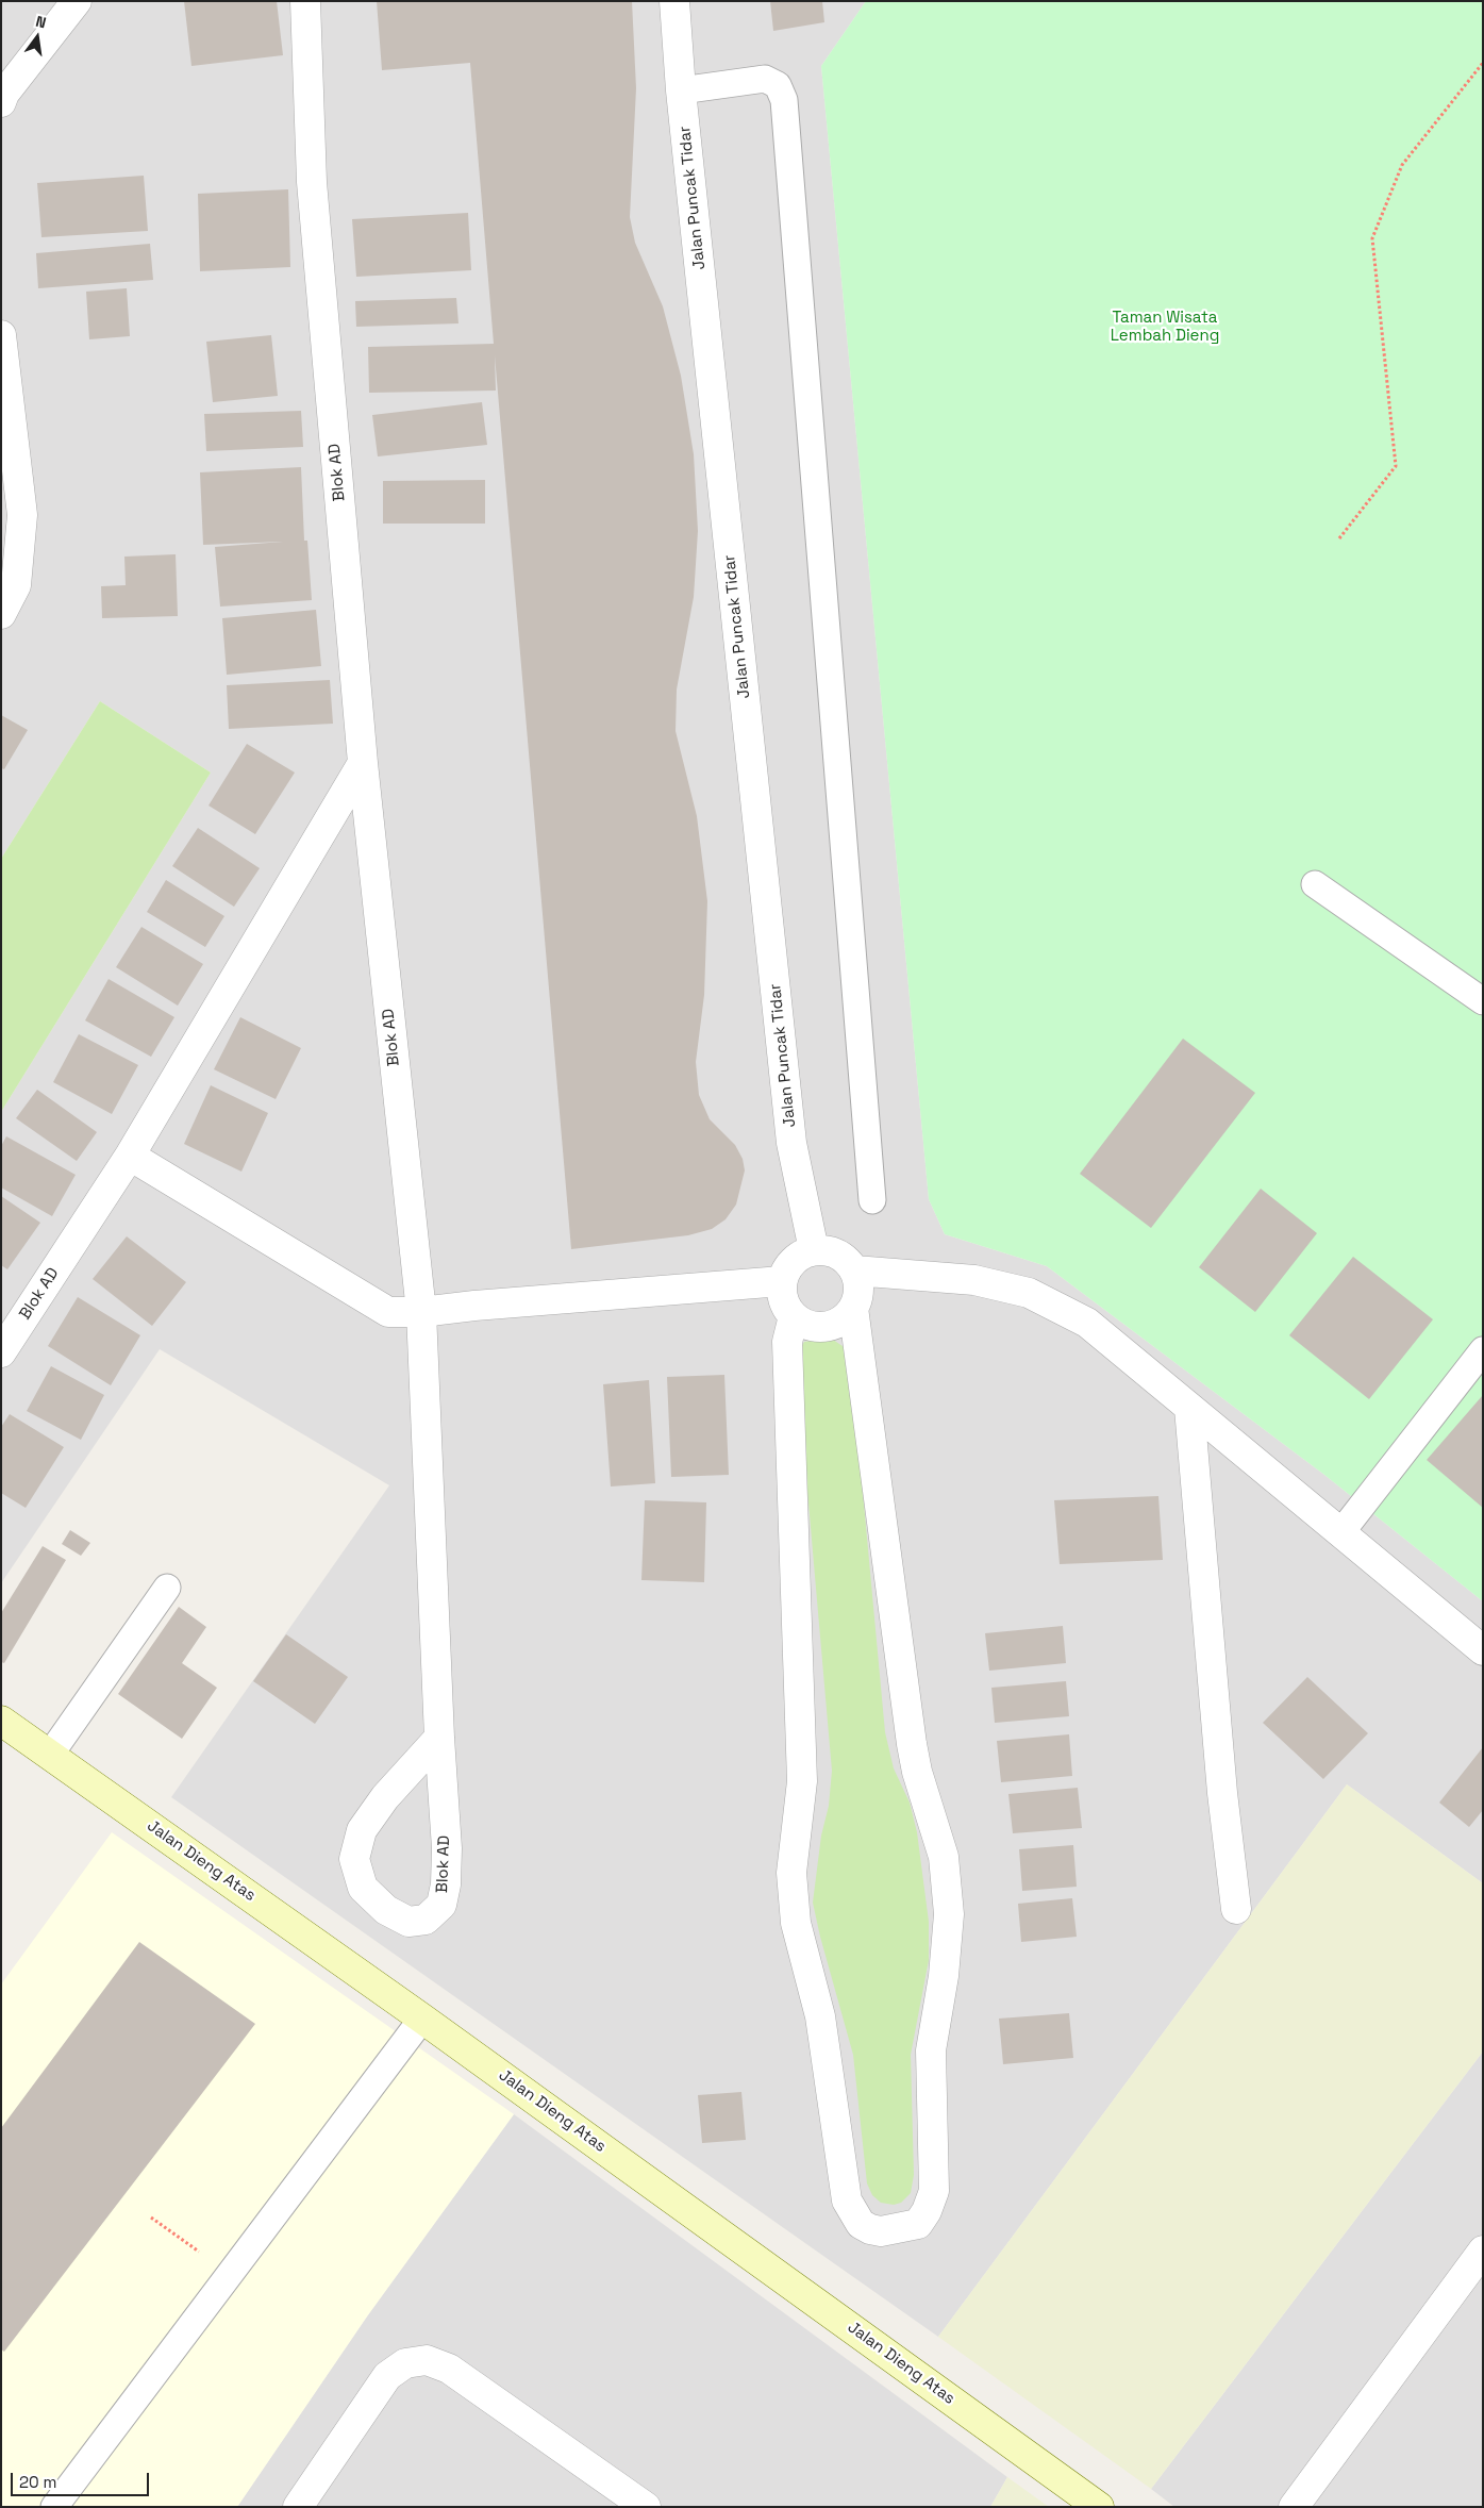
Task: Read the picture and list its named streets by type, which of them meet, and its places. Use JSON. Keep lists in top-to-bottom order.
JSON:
{
  "streets": {
    "street": ["Jalan Puncak Tidar", "Blok AD", "Jalan Dieng Atas"]
  },
  "parks": ["Taman Wisata Lembah Dieng"],
  "scale_bar": "20 m",
  "north": "top"
}
